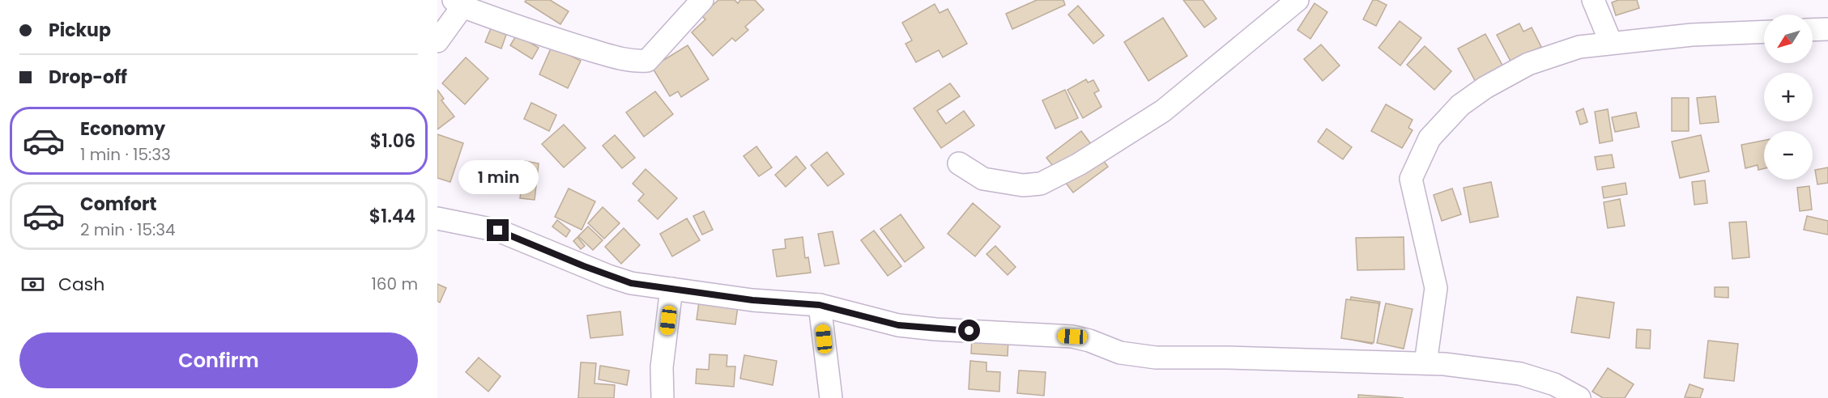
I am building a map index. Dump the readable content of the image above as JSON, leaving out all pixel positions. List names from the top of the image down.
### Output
{
  "north": "bottom left",
  "page": {
    "banner": ["Pickup", "Drop-off"],
    "map_buttons": ["+", "−"],
    "list": [
      {
        "name": "Economy",
        "note": "1 min · 15:33",
        "value": "$1.06"
      },
      {
        "name": "Comfort",
        "note": "2 min · 15:34",
        "value": "$1.44"
      }
    ],
    "bubble": "1 min",
    "pay": ["Cash", "160 m"],
    "buttons": "Confirm"
  }
}
